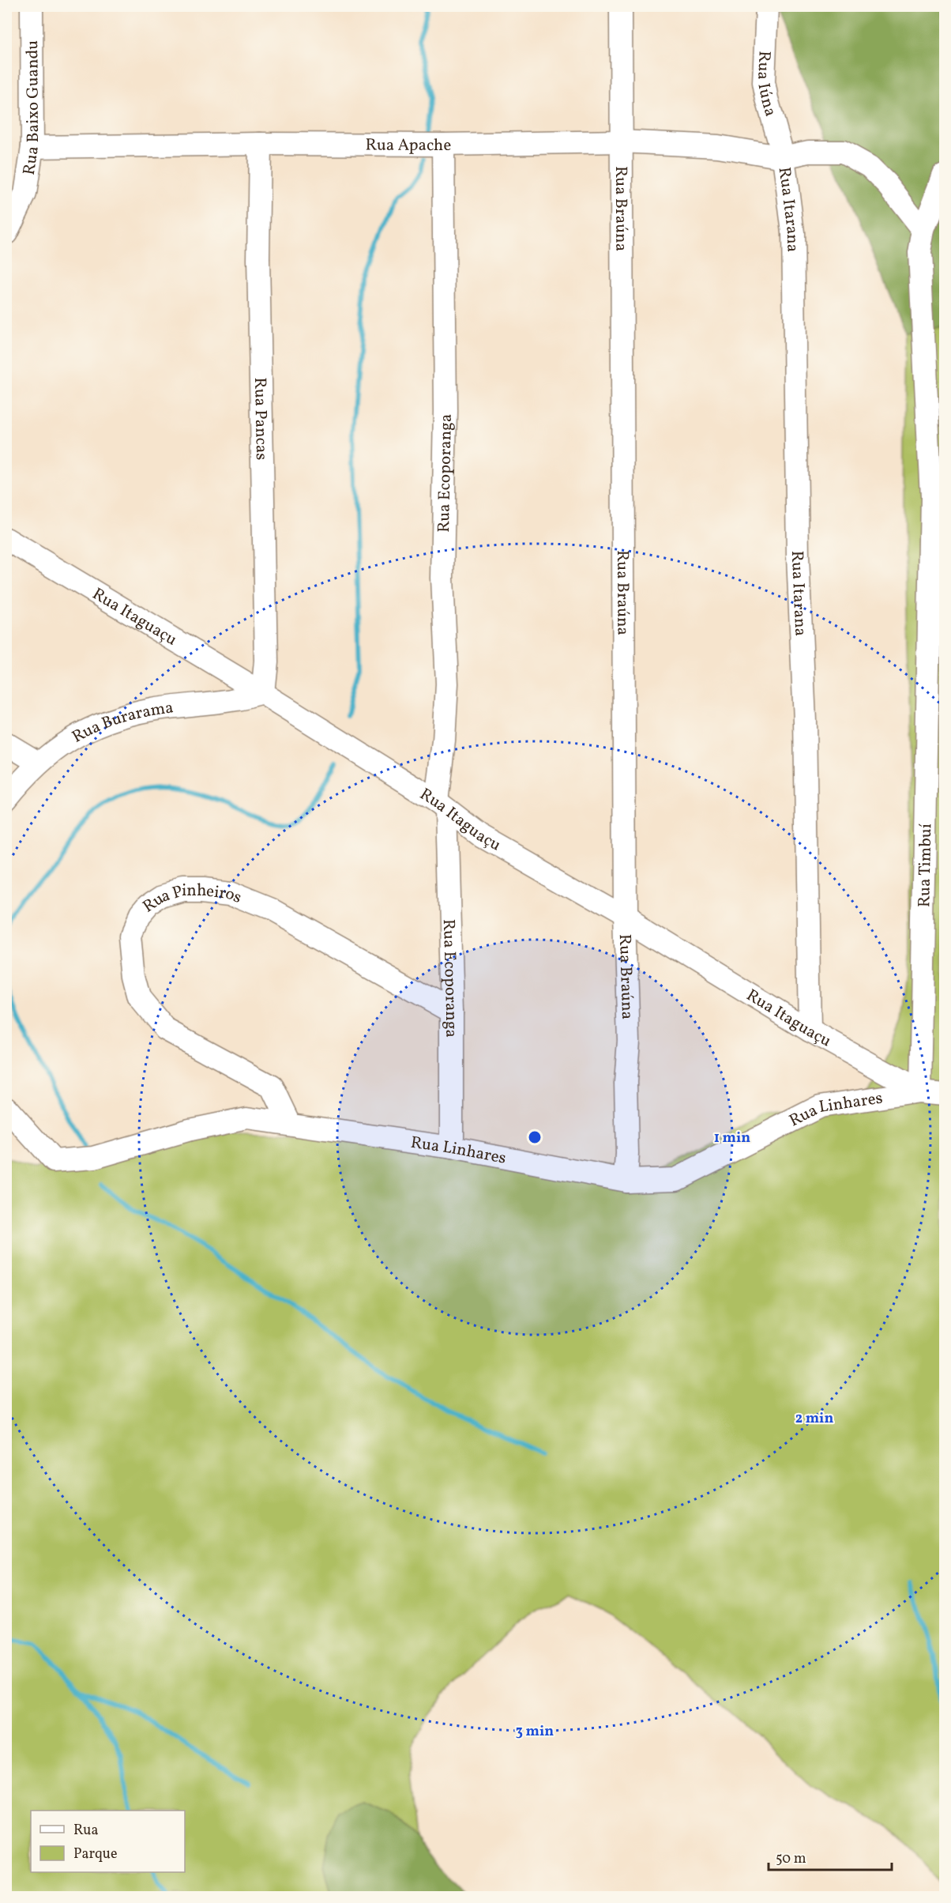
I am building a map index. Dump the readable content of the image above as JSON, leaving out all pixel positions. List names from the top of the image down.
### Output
{
  "streets": {
    "street": [
      "Rua Iúna",
      "Rua Baixo Guandu",
      "Rua Apache",
      "Rua Braúna",
      "Rua Itarana",
      "Rua Pancas",
      "Rua Ecoporanga",
      "Rua Itaguaçu",
      "Rua Burarama",
      "Rua Timbuí",
      "Rua Pinheiros",
      "Rua Linhares"
    ]
  },
  "crossings": [
    ["Rua Iúna", "Rua Apache"],
    ["Rua Iúna", "Rua Itarana"],
    ["Rua Baixo Guandu", "Rua Apache"],
    ["Rua Apache", "Rua Braúna"],
    ["Rua Apache", "Rua Itarana"],
    ["Rua Apache", "Rua Pancas"],
    ["Rua Apache", "Rua Ecoporanga"],
    ["Rua Braúna", "Rua Itaguaçu"],
    ["Rua Braúna", "Rua Linhares"],
    ["Rua Itarana", "Rua Itaguaçu"],
    ["Rua Pancas", "Rua Itaguaçu"],
    ["Rua Pancas", "Rua Burarama"],
    ["Rua Ecoporanga", "Rua Itaguaçu"],
    ["Rua Ecoporanga", "Rua Pinheiros"],
    ["Rua Ecoporanga", "Rua Linhares"],
    ["Rua Itaguaçu", "Rua Burarama"],
    ["Rua Itaguaçu", "Rua Timbuí"],
    ["Rua Itaguaçu", "Rua Linhares"],
    ["Rua Timbuí", "Rua Linhares"],
    ["Rua Pinheiros", "Rua Linhares"]
  ],
  "legend": ["Rua", "Parque"],
  "scale_bar": "50 m",
  "rings": ["1 min", "2 min", "3 min"]
}
